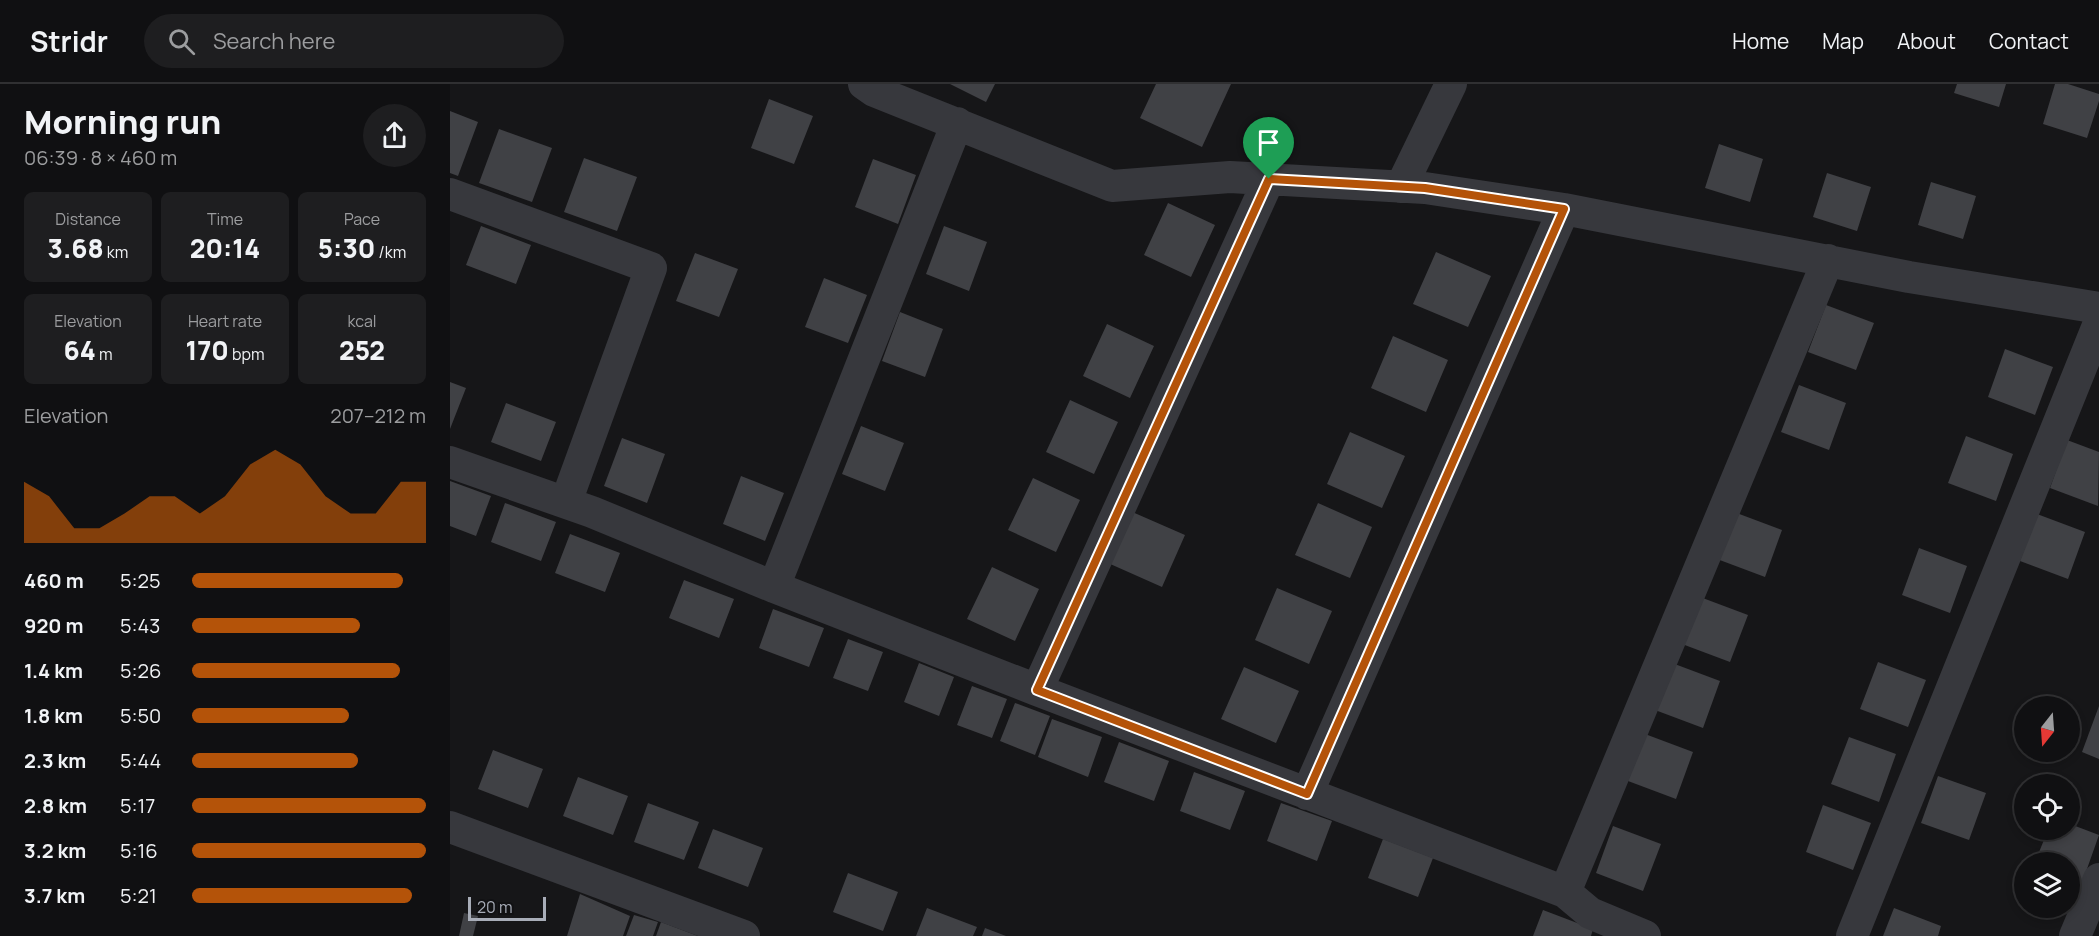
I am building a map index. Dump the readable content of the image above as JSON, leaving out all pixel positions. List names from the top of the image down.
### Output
{
  "scale_bar": "20 m",
  "north": "bottom",
  "page": {
    "header": "Stridr",
    "search": "Search here",
    "nav": [
      "Home",
      "Map",
      "About",
      "Contact"
    ],
    "heading": ["Morning run", "06:39 · 8 × 460 m"],
    "stats": [
      ["Distance", "3.68 km"],
      ["Time", "20:14"],
      ["Pace", "5:30 /km"],
      ["Elevation", "64 m"],
      ["Heart rate", "170 bpm"],
      ["kcal", "252"]
    ],
    "chart": ["Elevation", "207–212 m"],
    "list": [
      {
        "name": "460 m",
        "note": "5:25"
      },
      {
        "name": "920 m",
        "note": "5:43"
      },
      {
        "name": "1.4 km",
        "note": "5:26"
      },
      {
        "name": "1.8 km",
        "note": "5:50"
      },
      {
        "name": "2.3 km",
        "note": "5:44"
      },
      {
        "name": "2.8 km",
        "note": "5:17"
      },
      {
        "name": "3.2 km",
        "note": "5:16"
      },
      {
        "name": "3.7 km",
        "note": "5:21"
      }
    ],
    "scale": "20 m"
  }
}
